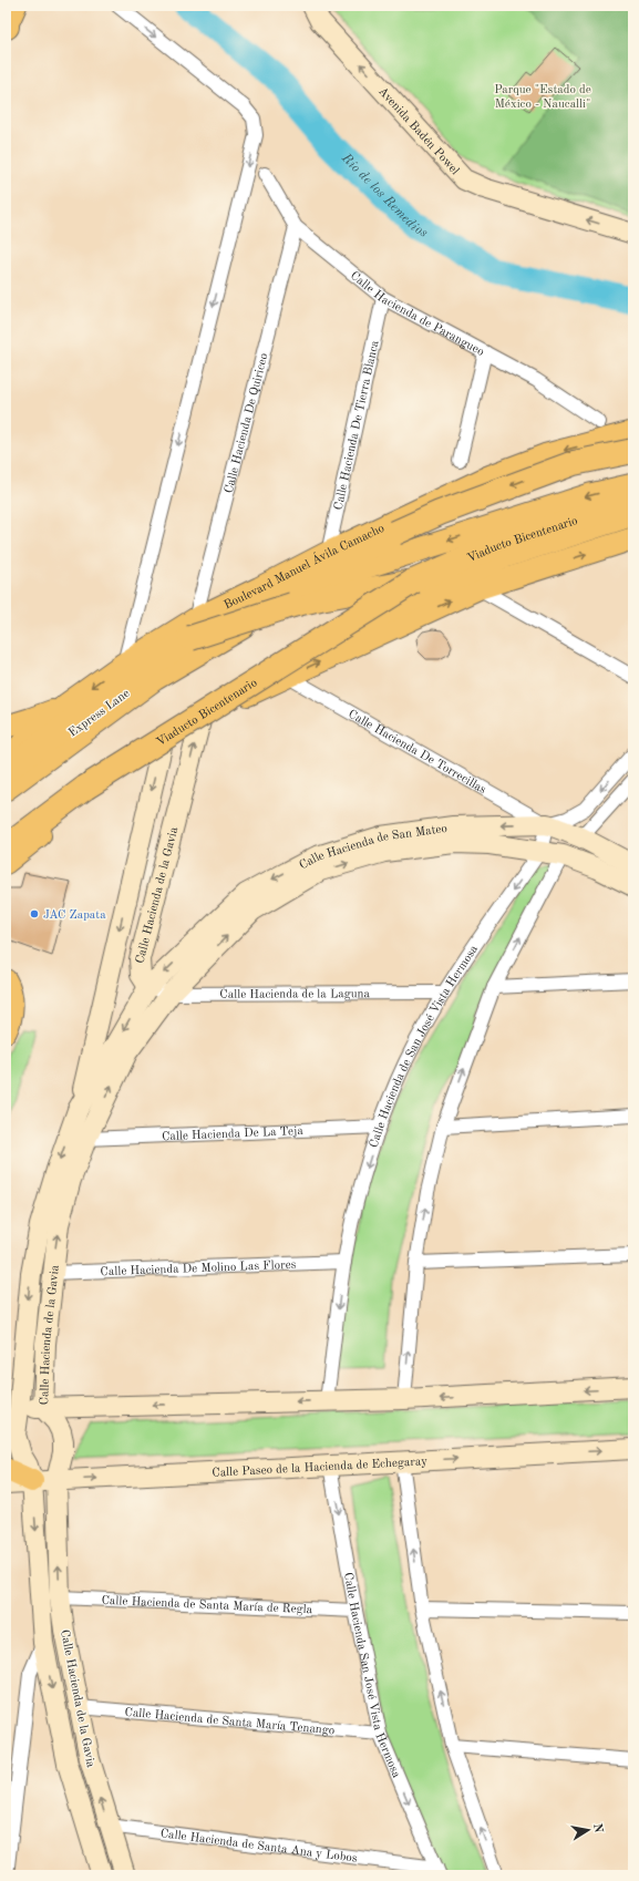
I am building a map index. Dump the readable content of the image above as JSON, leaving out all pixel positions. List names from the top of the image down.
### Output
{
  "streets": {
    "highway": ["Viaducto Bicentenario", "Boulevard Manuel Ávila Camacho", "Express Lane"],
    "main road": [
      "Avenida Badén Powel",
      "Calle Hacienda de San Mateo",
      "Calle Hacienda de la Gavia",
      "Calle Paseo de la Hacienda de Echegaray"
    ],
    "street": [
      "Calle Hacienda de Parangueo",
      "Calle Hacienda De Quiriceo",
      "Calle Hacienda De Tierra Blanca",
      "Calle Hacienda De Torrecillas",
      "Calle Hacienda de la Laguna",
      "Calle Hacienda de San José Vista Hermosa",
      "Calle Hacienda De La Teja",
      "Calle Hacienda De Molino Las Flores",
      "Calle Hacienda de Santa María de Regla",
      "Calle Hacienda San José Vista Hermosa",
      "Calle Hacienda de Santa María Tenango",
      "Calle Hacienda de Santa Ana y Lobos"
    ]
  },
  "crossings": [
    ["Calle Hacienda de Parangueo", "Calle Hacienda De Quiriceo"],
    ["Calle Hacienda de Parangueo", "Calle Hacienda De Tierra Blanca"],
    ["Calle Hacienda de Parangueo", "Boulevard Manuel Ávila Camacho"],
    ["Calle Hacienda De Quiriceo", "Viaducto Bicentenario"],
    ["Calle Hacienda De Quiriceo", "Boulevard Manuel Ávila Camacho"],
    ["Calle Hacienda De Quiriceo", "Express Lane"],
    ["Calle Hacienda De Tierra Blanca", "Boulevard Manuel Ávila Camacho"],
    ["Viaducto Bicentenario", "Boulevard Manuel Ávila Camacho"],
    ["Viaducto Bicentenario", "Express Lane"],
    ["Boulevard Manuel Ávila Camacho", "Express Lane"],
    ["Calle Hacienda De Torrecillas", "Calle Hacienda de San Mateo"],
    ["Calle Hacienda De Torrecillas", "Calle Hacienda de San José Vista Hermosa"],
    ["Calle Hacienda de San Mateo", "Calle Hacienda de la Gavia"],
    ["Calle Hacienda de San Mateo", "Calle Hacienda de la Laguna"],
    ["Calle Hacienda de San Mateo", "Calle Hacienda de San José Vista Hermosa"],
    ["Calle Hacienda de la Gavia", "Calle Hacienda de la Laguna"],
    ["Calle Hacienda de la Gavia", "Calle Hacienda De La Teja"],
    ["Calle Hacienda de la Gavia", "Calle Hacienda De Molino Las Flores"],
    ["Calle Hacienda de la Gavia", "Calle Paseo de la Hacienda de Echegaray"],
    ["Calle Hacienda de la Gavia", "Calle Hacienda de Santa María de Regla"],
    ["Calle Hacienda de la Gavia", "Calle Hacienda de Santa María Tenango"],
    ["Calle Hacienda de la Gavia", "Calle Hacienda de Santa Ana y Lobos"],
    ["Calle Hacienda de la Laguna", "Calle Hacienda de San José Vista Hermosa"],
    ["Calle Hacienda de San José Vista Hermosa", "Calle Hacienda De La Teja"],
    ["Calle Hacienda de San José Vista Hermosa", "Calle Hacienda De Molino Las Flores"],
    ["Calle Paseo de la Hacienda de Echegaray", "Calle Hacienda San José Vista Hermosa"],
    ["Calle Hacienda de Santa María de Regla", "Calle Hacienda San José Vista Hermosa"],
    ["Calle Hacienda San José Vista Hermosa", "Calle Hacienda de Santa María Tenango"],
    ["Calle Hacienda San José Vista Hermosa", "Calle Hacienda de Santa Ana y Lobos"]
  ],
  "one_way": ["Avenida Badén Powel"],
  "water": ["Río de los Remedios"],
  "parks": ["Parque \"Estado de México - Naucalli\""],
  "places": ["JAC Zapata"],
  "north": "right"
}
